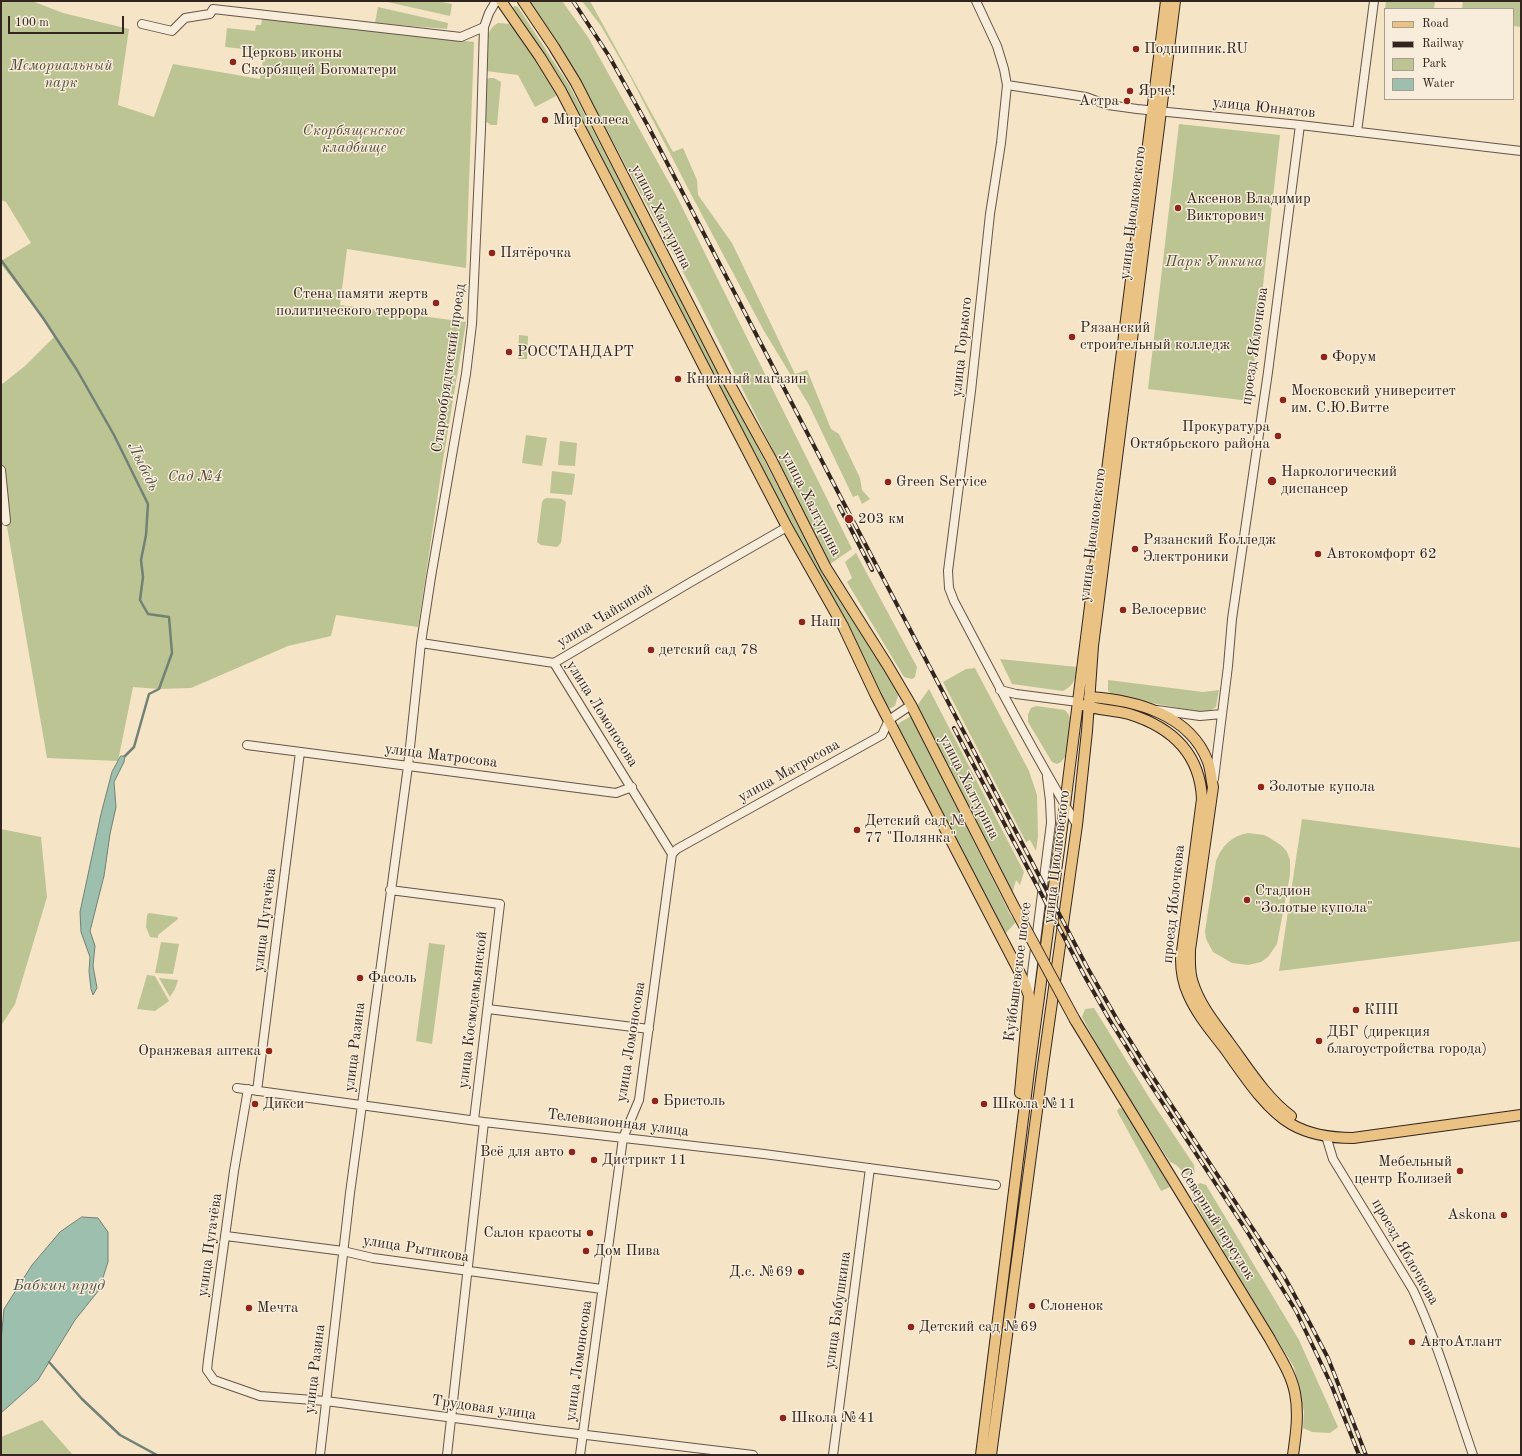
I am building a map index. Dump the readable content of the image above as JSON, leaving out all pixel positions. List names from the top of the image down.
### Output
{
  "streets": {
    "main road": [
      "улица Циолковского",
      "улица Халтурина",
      "проезд Яблочкова",
      "Куйбышевское шоссе",
      "Северный переулок"
    ],
    "street": [
      "улица Юннатов",
      "улица Горького",
      "Старообрядческий проезд",
      "улица Чайкиной",
      "улица Ломоносова",
      "улица Матросова",
      "улица Пугачёва",
      "улица Космодемьянской",
      "улица Разина",
      "Телевизионная улица",
      "улица Рытикова",
      "улица Бабушкина",
      "Трудовая улица"
    ]
  },
  "crossings": [
    ["улица Юннатов", "улица Циолковского"],
    ["улица Юннатов", "проезд Яблочкова"],
    ["улица Юннатов", "улица Горького"],
    ["улица Циолковского", "проезд Яблочкова"],
    ["улица Циолковского", "улица Горького"],
    ["улица Циолковского", "Куйбышевское шоссе"],
    ["улица Халтурина", "улица Чайкиной"],
    ["улица Халтурина", "улица Матросова"],
    ["улица Халтурина", "Куйбышевское шоссе"],
    ["улица Халтурина", "Северный переулок"],
    ["улица Горького", "Куйбышевское шоссе"],
    ["Старообрядческий проезд", "улица Чайкиной"],
    ["Старообрядческий проезд", "улица Разина"],
    ["улица Чайкиной", "улица Ломоносова"],
    ["улица Чайкиной", "улица Разина"],
    ["улица Ломоносова", "улица Матросова"],
    ["улица Ломоносова", "Телевизионная улица"],
    ["улица Ломоносова", "улица Рытикова"],
    ["улица Ломоносова", "Трудовая улица"],
    ["улица Матросова", "улица Пугачёва"],
    ["улица Матросова", "улица Разина"],
    ["улица Пугачёва", "Телевизионная улица"],
    ["улица Пугачёва", "улица Рытикова"],
    ["улица Пугачёва", "Трудовая улица"],
    ["улица Космодемьянской", "улица Разина"],
    ["улица Космодемьянской", "Телевизионная улица"],
    ["улица Разина", "Телевизионная улица"],
    ["улица Разина", "улица Рытикова"],
    ["улица Разина", "Трудовая улица"],
    ["Телевизионная улица", "улица Бабушкина"]
  ],
  "water": ["Лыбедь", "Бабкин пруд"],
  "parks": [
    "Мемориальный парк",
    "Скорбященское кладбище",
    "Парк Уткина",
    "Сад №4"
  ],
  "places": [
    "Подшипник.RU",
    "Церковь иконы Скорбящей Богоматери",
    "Ярче!",
    "Астра",
    "Мир колеса",
    "Аксенов Владимир Викторович",
    "Пятёрочка",
    "Стена памяти жертв политического террора",
    "Рязанский строительный колледж",
    "РОССТАНДАРТ",
    "Форум",
    "Книжный магазин",
    "Московский университет им. С.Ю.Витте",
    "Прокуратура Октябрьского района",
    "Наркологический диспансер",
    "Green Service",
    "203 км",
    "Рязанский Колледж Электроники",
    "Автокомфорт 62",
    "Велосервис",
    "Наш",
    "детский сад 78",
    "Золотые купола",
    "Детский сад № 77 \"Полянка\"",
    "Стадион \"Золотые купола\"",
    "Фасоль",
    "КПП",
    "ДБГ (дирекция благоустройства города)",
    "Оранжевая аптека",
    "Бристоль",
    "Дикси",
    "Школа №11",
    "Всё для авто",
    "Дистрикт 11",
    "Мебельный центр Колизей",
    "Askona",
    "Салон красоты",
    "Дом Пива",
    "Д.с. №69",
    "Слоненок",
    "Мечта",
    "Детский сад №69",
    "АвтоАтлант",
    "Школа №41"
  ],
  "legend": [
    "Road",
    "Railway",
    "Park",
    "Water"
  ],
  "scale_bar": "100 m"
}
